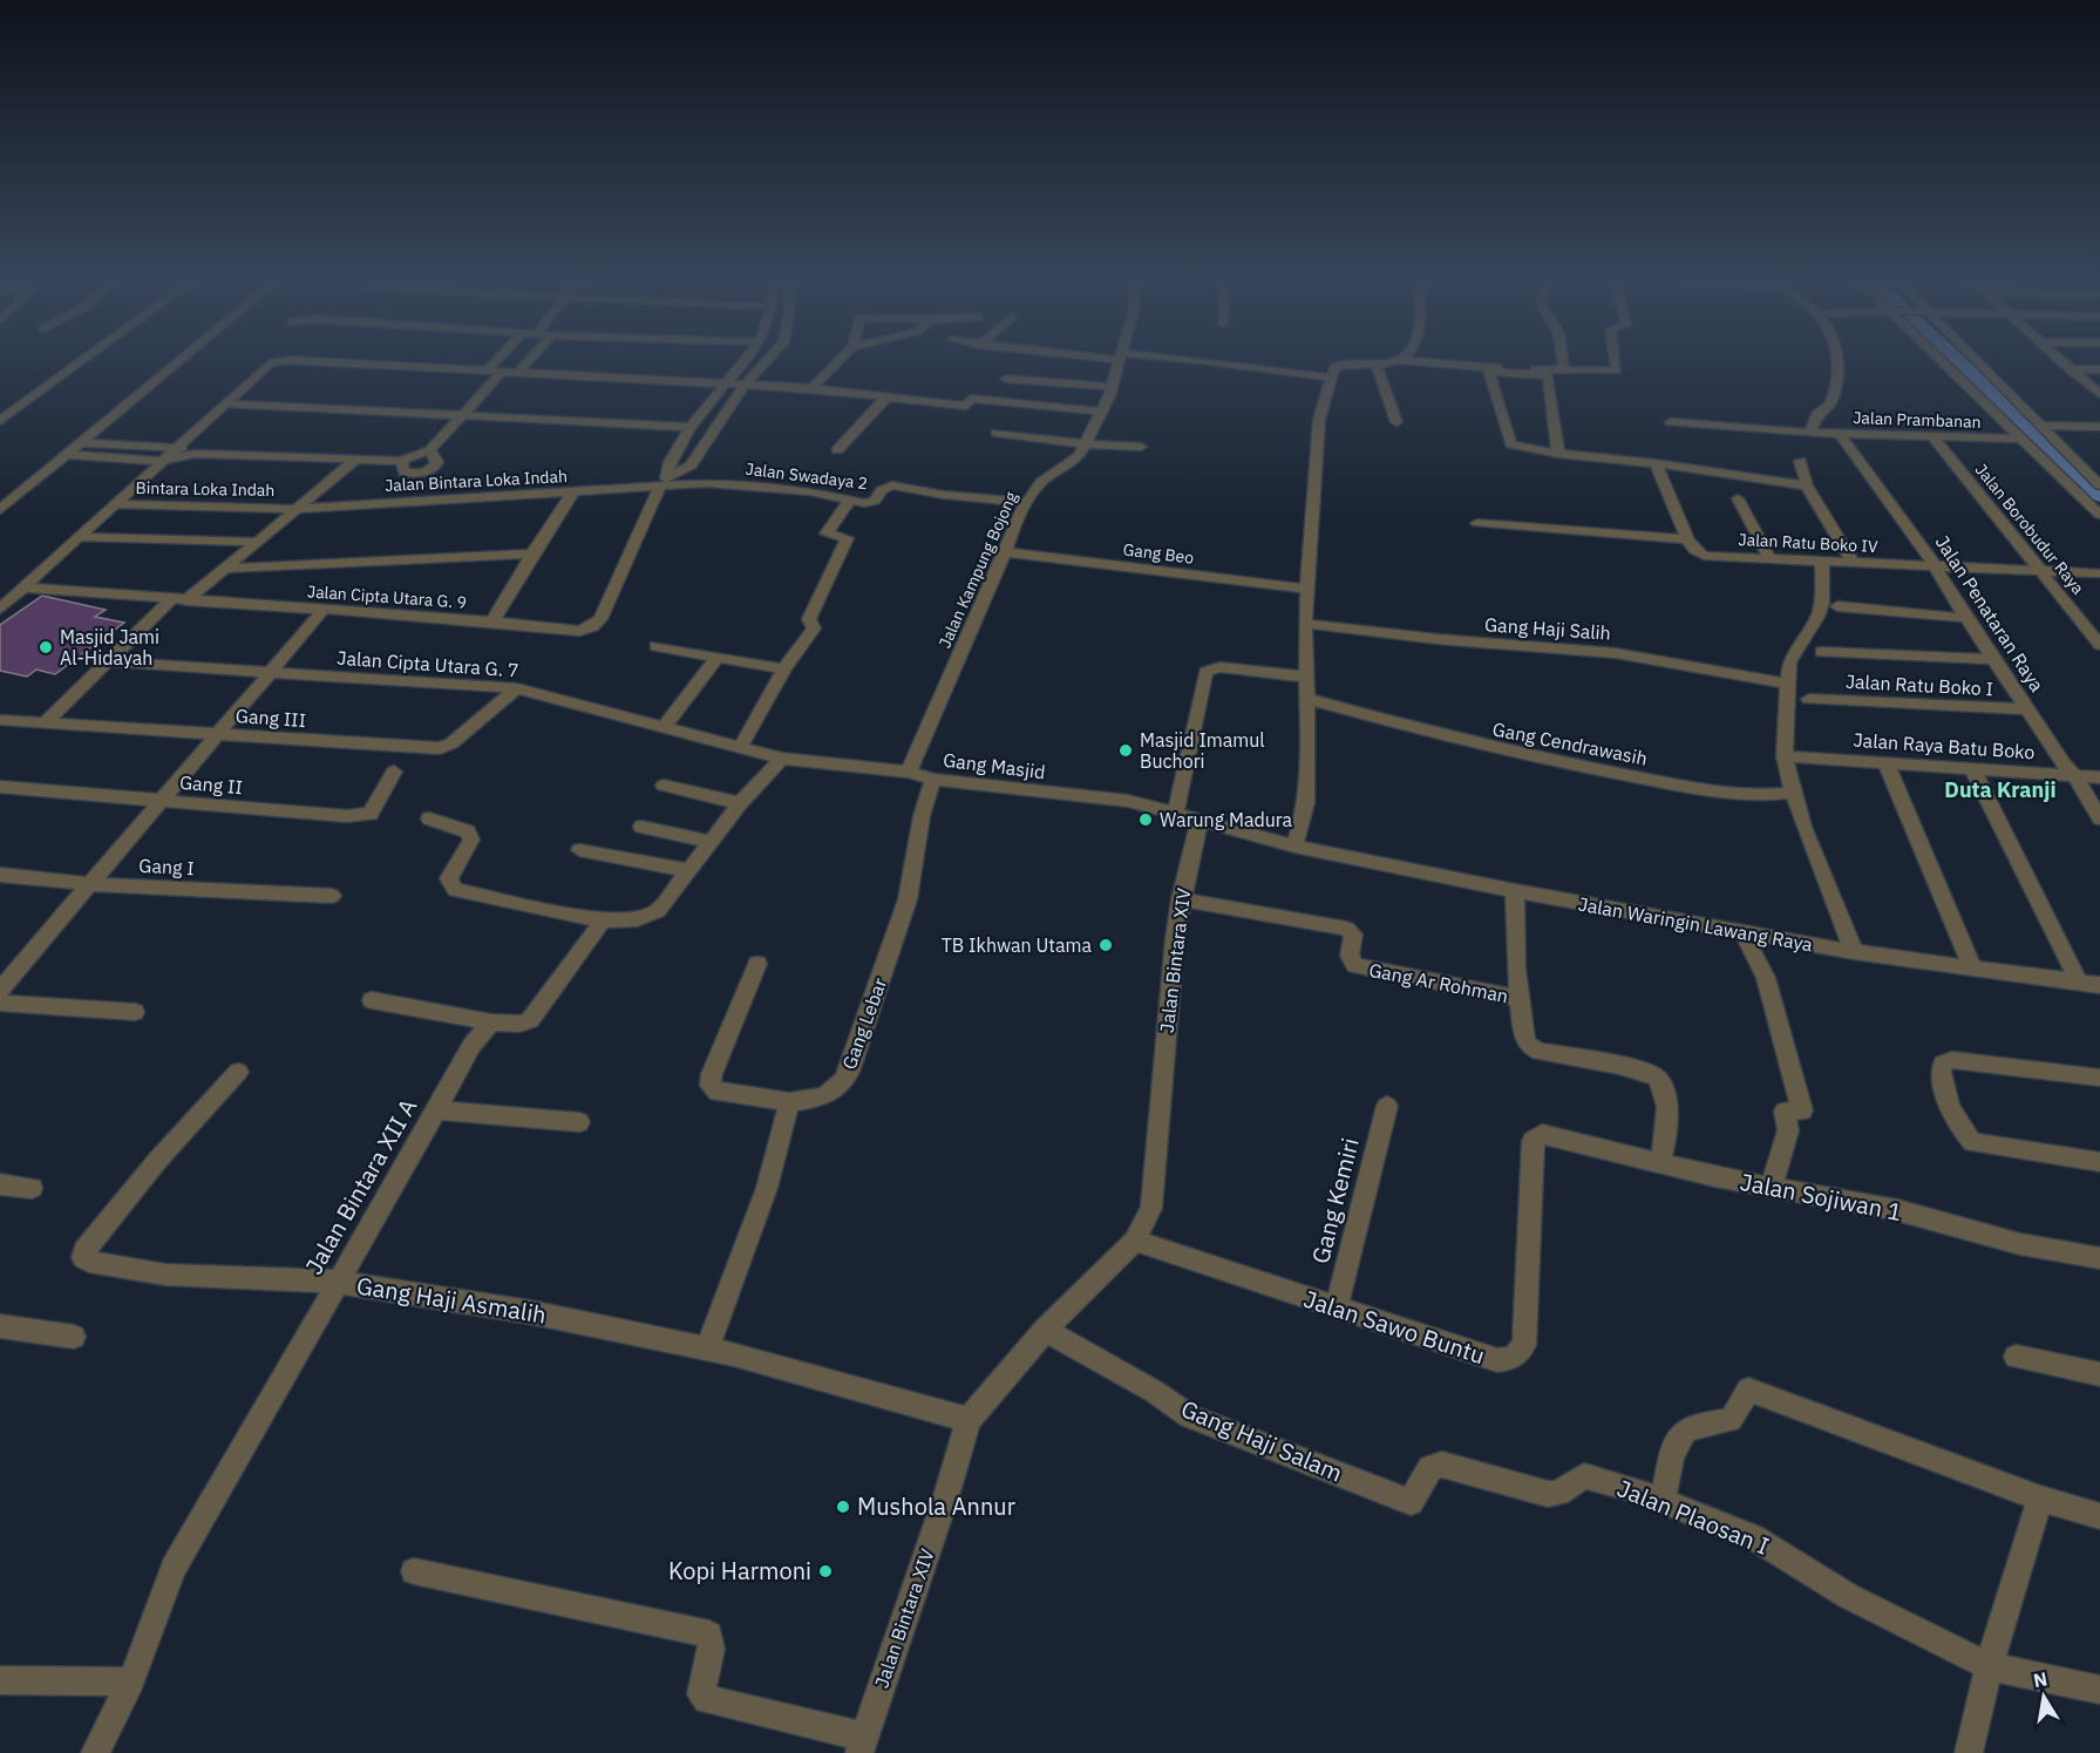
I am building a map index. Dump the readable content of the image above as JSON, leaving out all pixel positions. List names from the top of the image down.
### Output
{
  "streets": {
    "street": [
      "Jalan Prambanan",
      "Jalan Swadaya 2",
      "Jalan Bintara Loka Indah",
      "Bintara Loka Indah",
      "Jalan Borobudur Raya",
      "Jalan Ratu Boko IV",
      "Gang Beo",
      "Jalan Kampung Bojong",
      "Jalan Cipta Utara G. 9",
      "Jalan Penataran Raya",
      "Gang Haji Salih",
      "Jalan Cipta Utara G. 7",
      "Jalan Ratu Boko I",
      "Gang III",
      "Gang Cendrawasih",
      "Jalan Raya Batu Boko",
      "Gang Masjid",
      "Gang II",
      "Gang I",
      "Jalan Waringin Lawang Raya",
      "Jalan Bintara XIV",
      "Gang Ar Rohman",
      "Gang Lebar",
      "Jalan Bintara XII A",
      "Jalan Sojiwan 1",
      "Gang Kemiri",
      "Gang Haji Asmalih",
      "Jalan Sawo Buntu",
      "Gang Haji Salam",
      "Jalan Plaosan I"
    ]
  },
  "crossings": [
    ["Jalan Prambanan", "Jalan Borobudur Raya"],
    ["Jalan Prambanan", "Jalan Penataran Raya"],
    ["Jalan Swadaya 2", "Jalan Bintara Loka Indah"],
    ["Jalan Swadaya 2", "Jalan Kampung Bojong"],
    ["Jalan Swadaya 2", "Jalan Cipta Utara G. 9"],
    ["Jalan Bintara Loka Indah", "Bintara Loka Indah"],
    ["Jalan Bintara Loka Indah", "Jalan Cipta Utara G. 9"],
    ["Bintara Loka Indah", "Jalan Cipta Utara G. 9"],
    ["Bintara Loka Indah", "Jalan Cipta Utara G. 7"],
    ["Bintara Loka Indah", "Gang III"],
    ["Jalan Borobudur Raya", "Jalan Ratu Boko IV"],
    ["Jalan Ratu Boko IV", "Jalan Penataran Raya"],
    ["Gang Beo", "Jalan Kampung Bojong"],
    ["Jalan Kampung Bojong", "Gang Masjid"],
    ["Jalan Penataran Raya", "Jalan Ratu Boko I"],
    ["Jalan Penataran Raya", "Jalan Raya Batu Boko"],
    ["Jalan Cipta Utara G. 7", "Gang III"],
    ["Jalan Cipta Utara G. 7", "Gang Masjid"],
    ["Gang Masjid", "Jalan Bintara XIV"],
    ["Gang Masjid", "Gang Lebar"],
    ["Jalan Bintara XIV", "Gang Ar Rohman"],
    ["Jalan Bintara XIV", "Gang Haji Asmalih"],
    ["Jalan Bintara XIV", "Jalan Sawo Buntu"],
    ["Jalan Bintara XIV", "Gang Haji Salam"],
    ["Jalan Bintara XII A", "Gang Haji Asmalih"],
    ["Jalan Sojiwan 1", "Jalan Sawo Buntu"],
    ["Gang Kemiri", "Jalan Sawo Buntu"],
    ["Gang Haji Salam", "Jalan Plaosan I"]
  ],
  "districts": ["Duta Kranji"],
  "places": [
    "Masjid Jami Al-Hidayah",
    "Masjid Imamul Buchori",
    "Warung Madura",
    "TB Ikhwan Utama",
    "Mushola Annur",
    "Kopi Harmoni"
  ],
  "north": "top"
}
